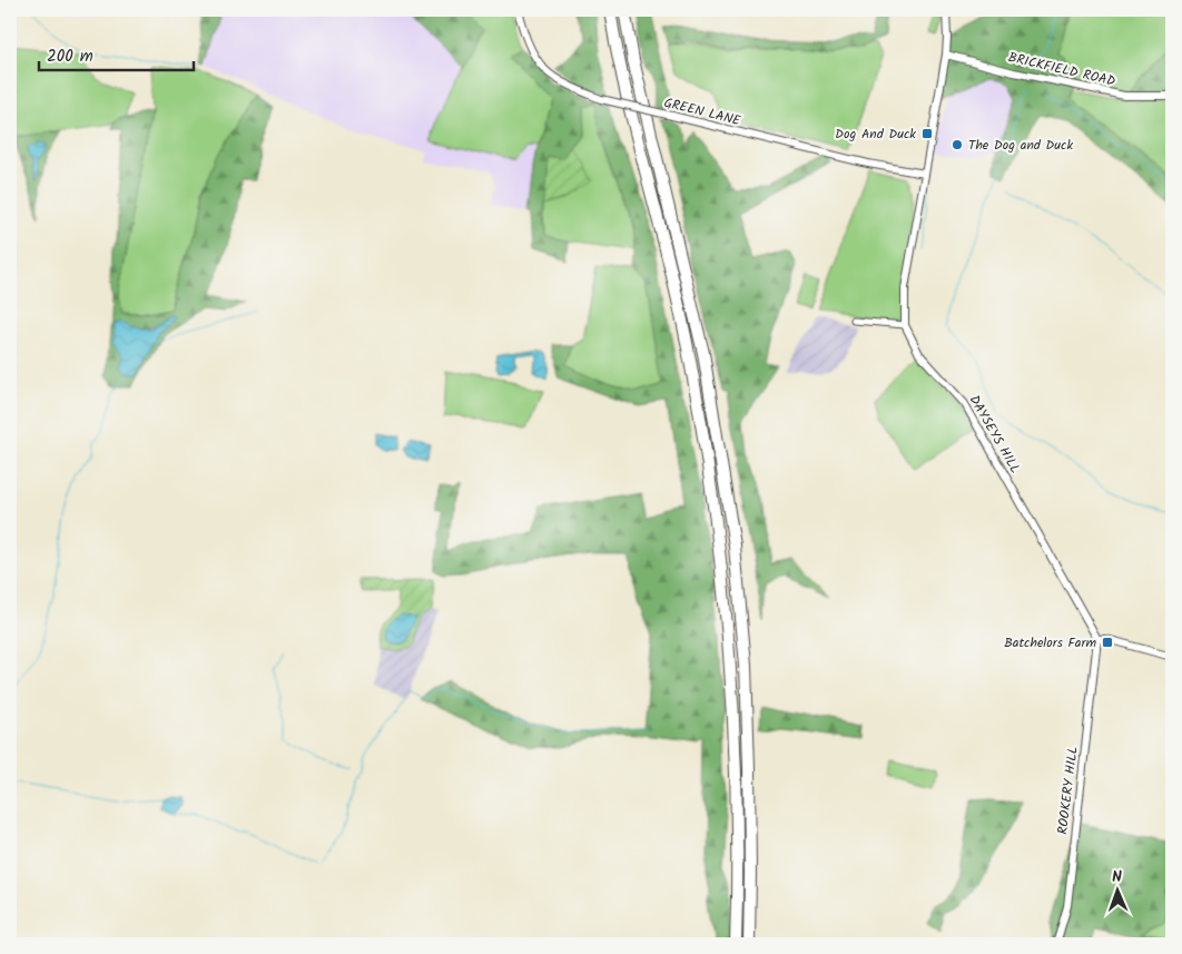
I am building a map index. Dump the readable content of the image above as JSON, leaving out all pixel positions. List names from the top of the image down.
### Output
{
  "streets": {
    "street": [
      "BRICKFIELD ROAD",
      "GREEN LANE",
      "DAYSEYS HILL",
      "ROOKERY HILL"
    ]
  },
  "crossings": [
    ["BRICKFIELD ROAD", "DAYSEYS HILL"],
    ["GREEN LANE", "DAYSEYS HILL"],
    ["DAYSEYS HILL", "ROOKERY HILL"]
  ],
  "places": {
    "transit": ["Dog And Duck", "Batchelors Farm"],
    "other": ["The Dog and Duck"]
  },
  "scale_bar": "200 m",
  "north": "top"
}
